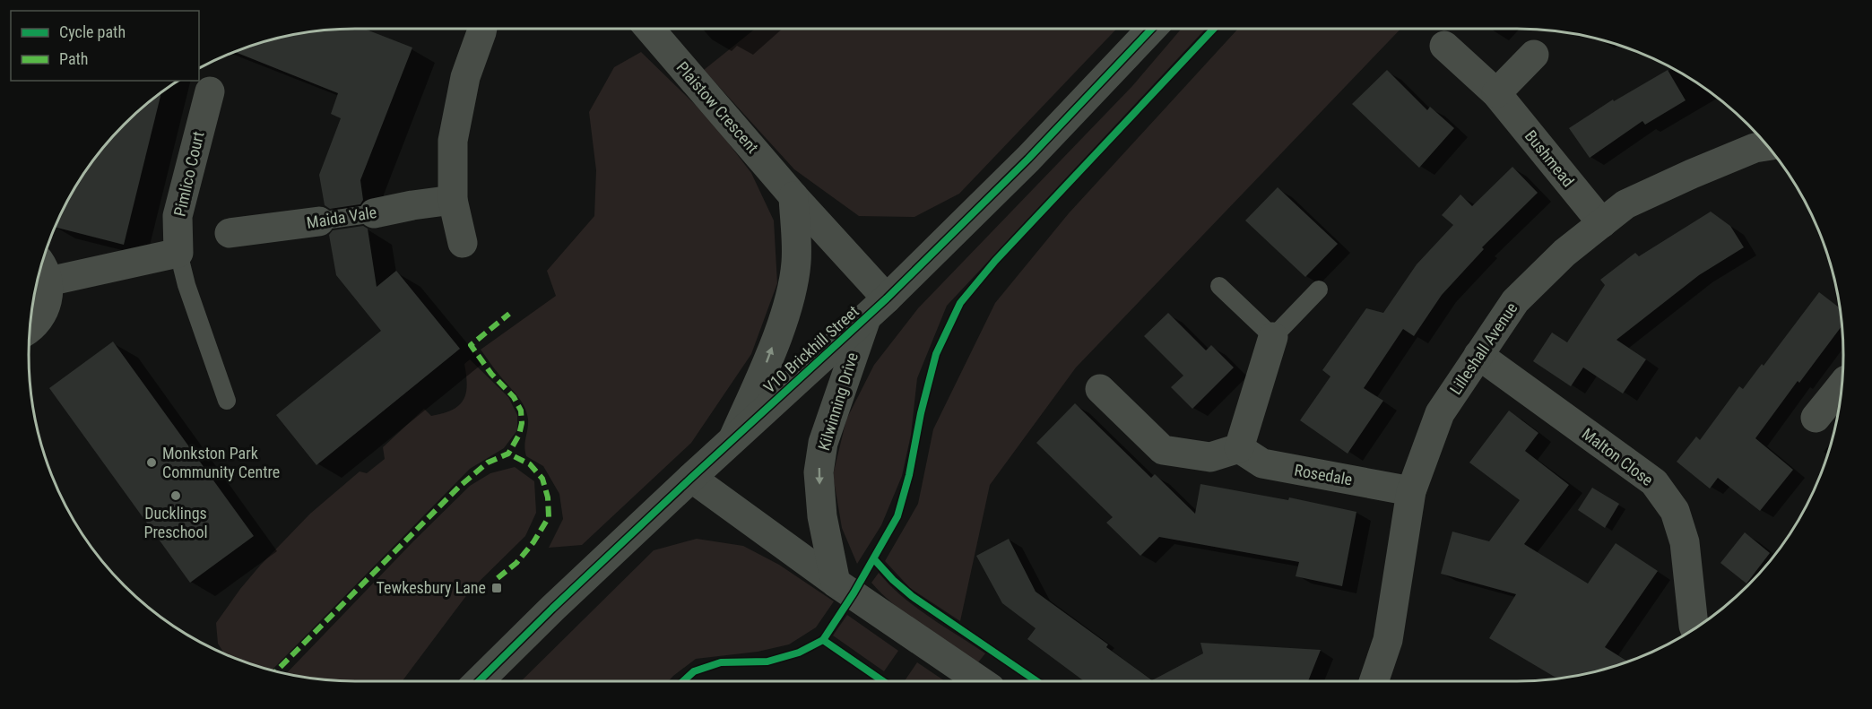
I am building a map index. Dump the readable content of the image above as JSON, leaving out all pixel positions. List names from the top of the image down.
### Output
{
  "streets": {
    "street": [
      "Plaistow Crescent",
      "Bushmead",
      "Pimlico Court",
      "Maida Vale",
      "Lilleshall Avenue",
      "V10 Brickhill Street",
      "Kilwinning Drive",
      "Malton Close",
      "Rosedale"
    ]
  },
  "crossings": [
    ["Plaistow Crescent", "V10 Brickhill Street"],
    ["Plaistow Crescent", "Kilwinning Drive"],
    ["Bushmead", "Lilleshall Avenue"],
    ["Lilleshall Avenue", "Malton Close"],
    ["Lilleshall Avenue", "Rosedale"],
    ["V10 Brickhill Street", "Kilwinning Drive"]
  ],
  "places": {
    "other": ["Monkston Park Community Centre", "Ducklings Preschool"],
    "transit": ["Tewkesbury Lane"]
  },
  "legend": ["Cycle path", "Path"]
}
